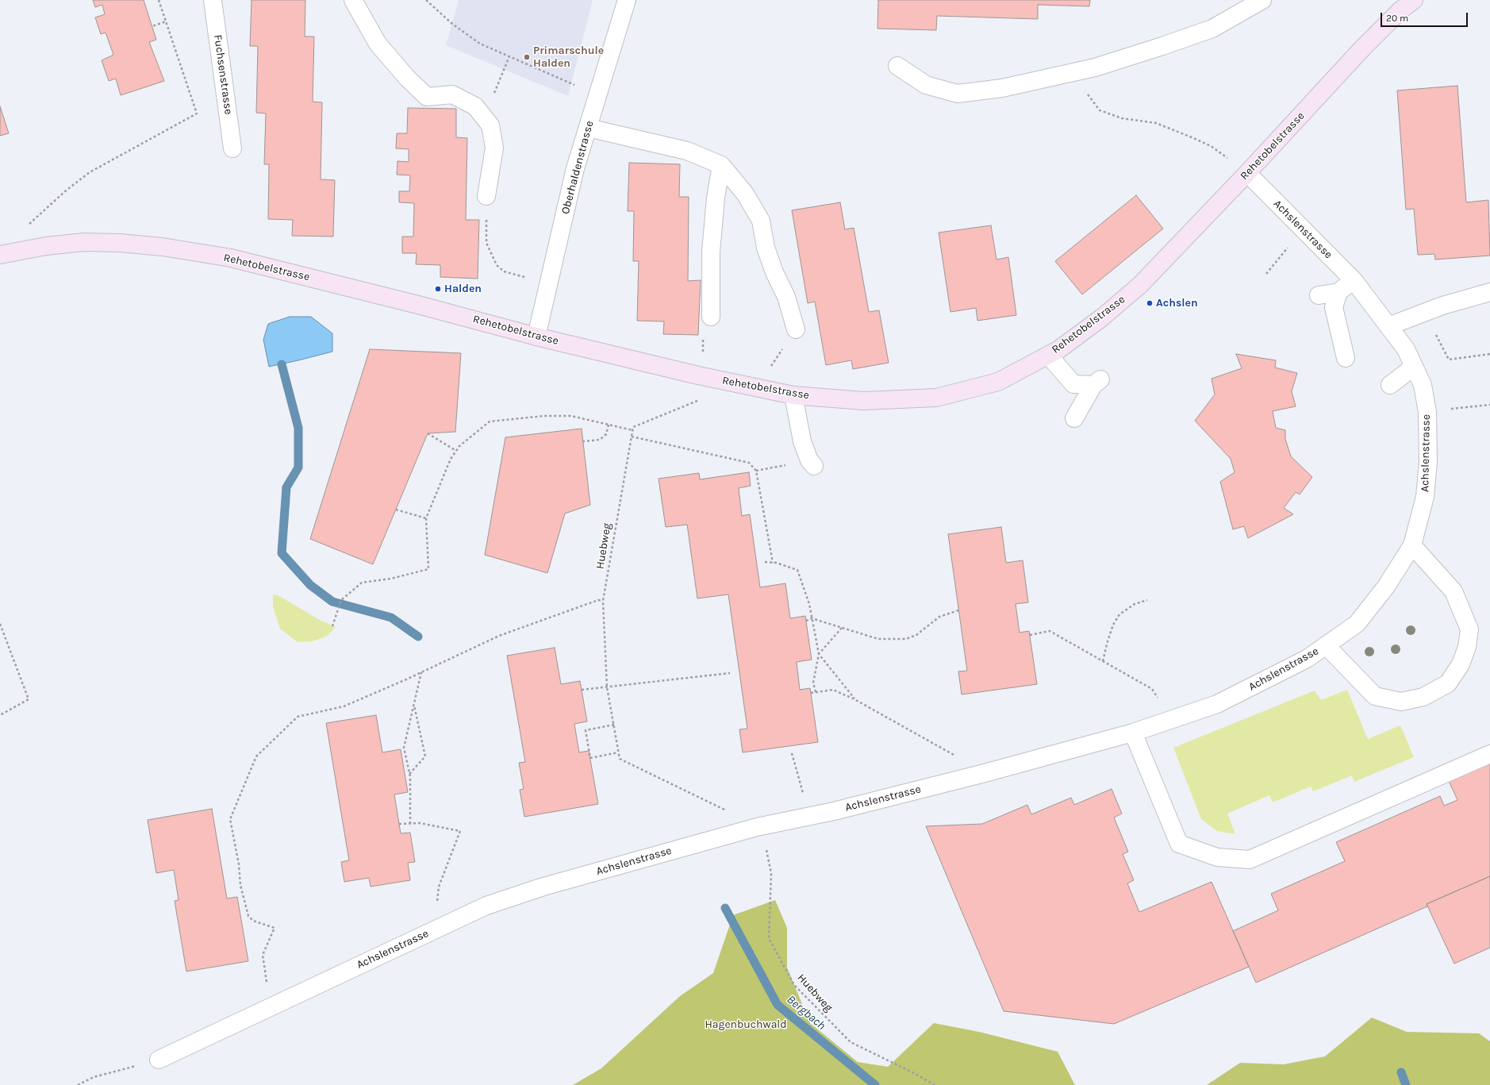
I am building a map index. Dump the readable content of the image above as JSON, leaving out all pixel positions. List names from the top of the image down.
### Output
{
  "streets": {
    "street": [
      "Fuchsenstrasse",
      "Rehetobelstrasse",
      "Oberhaldenstrasse",
      "Achslenstrasse"
    ],
    "path": ["Huebweg"]
  },
  "crossings": [
    ["Rehetobelstrasse", "Oberhaldenstrasse"],
    ["Rehetobelstrasse", "Achslenstrasse"]
  ],
  "water": ["Bergbach"],
  "parks": ["Hagenbuchwald"],
  "places": ["Primarschule Halden", "Halden", "Achslen"],
  "scale_bar": "20 m"
}
